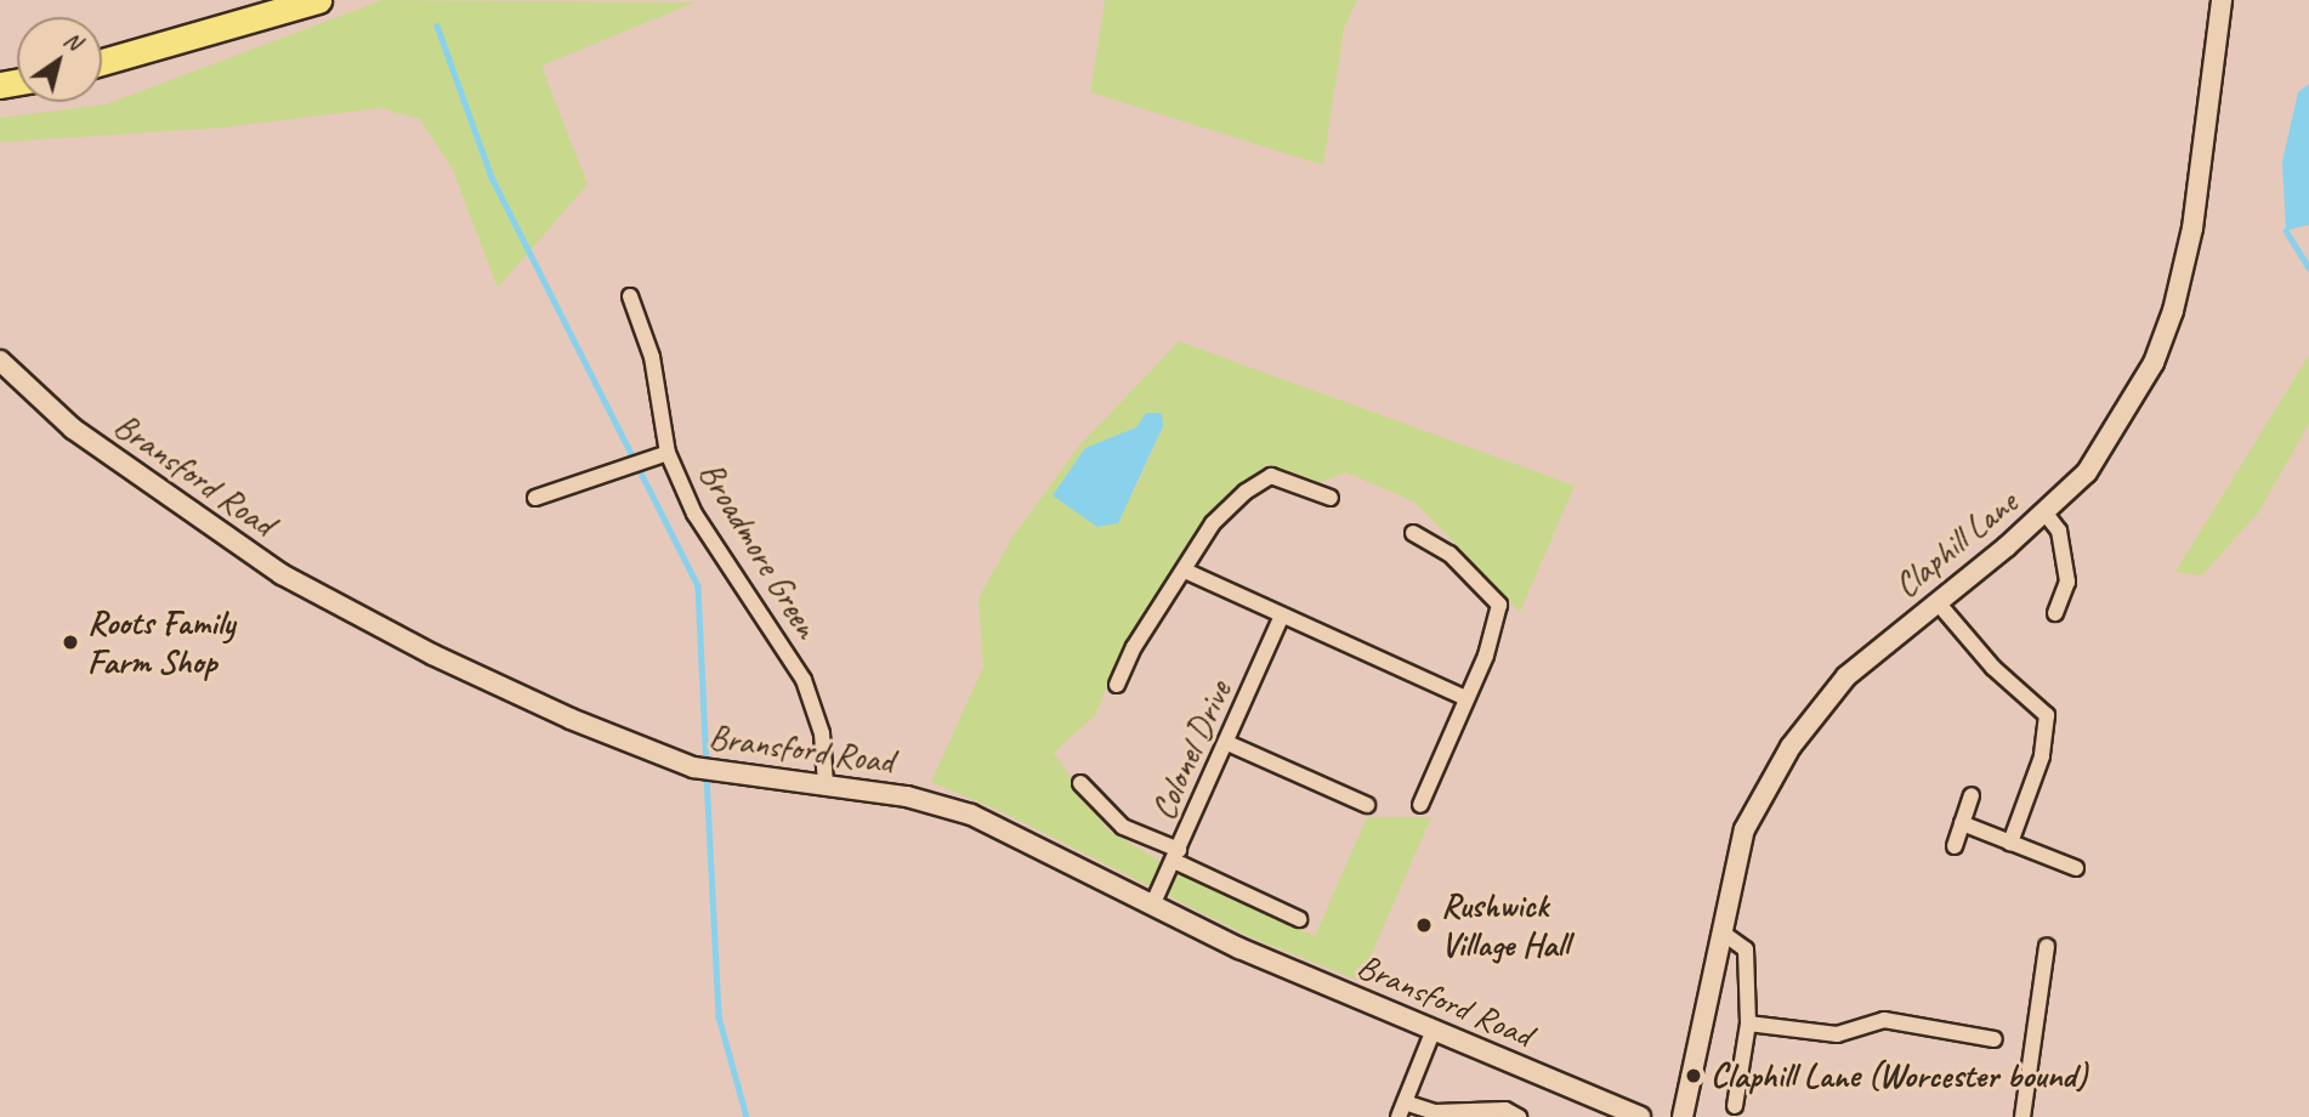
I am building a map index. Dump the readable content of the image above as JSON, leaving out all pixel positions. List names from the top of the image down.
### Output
{
  "streets": {
    "street": [
      "Bransford Road",
      "Claphill Lane",
      "Broadmore Green",
      "Colonel Drive"
    ]
  },
  "crossings": [
    ["Bransford Road", "Broadmore Green"],
    ["Bransford Road", "Colonel Drive"]
  ],
  "places": ["Roots Family Farm Shop", "Rushwick Village Hall", "Claphill Lane (Worcester bound)"],
  "north": "top right"
}
